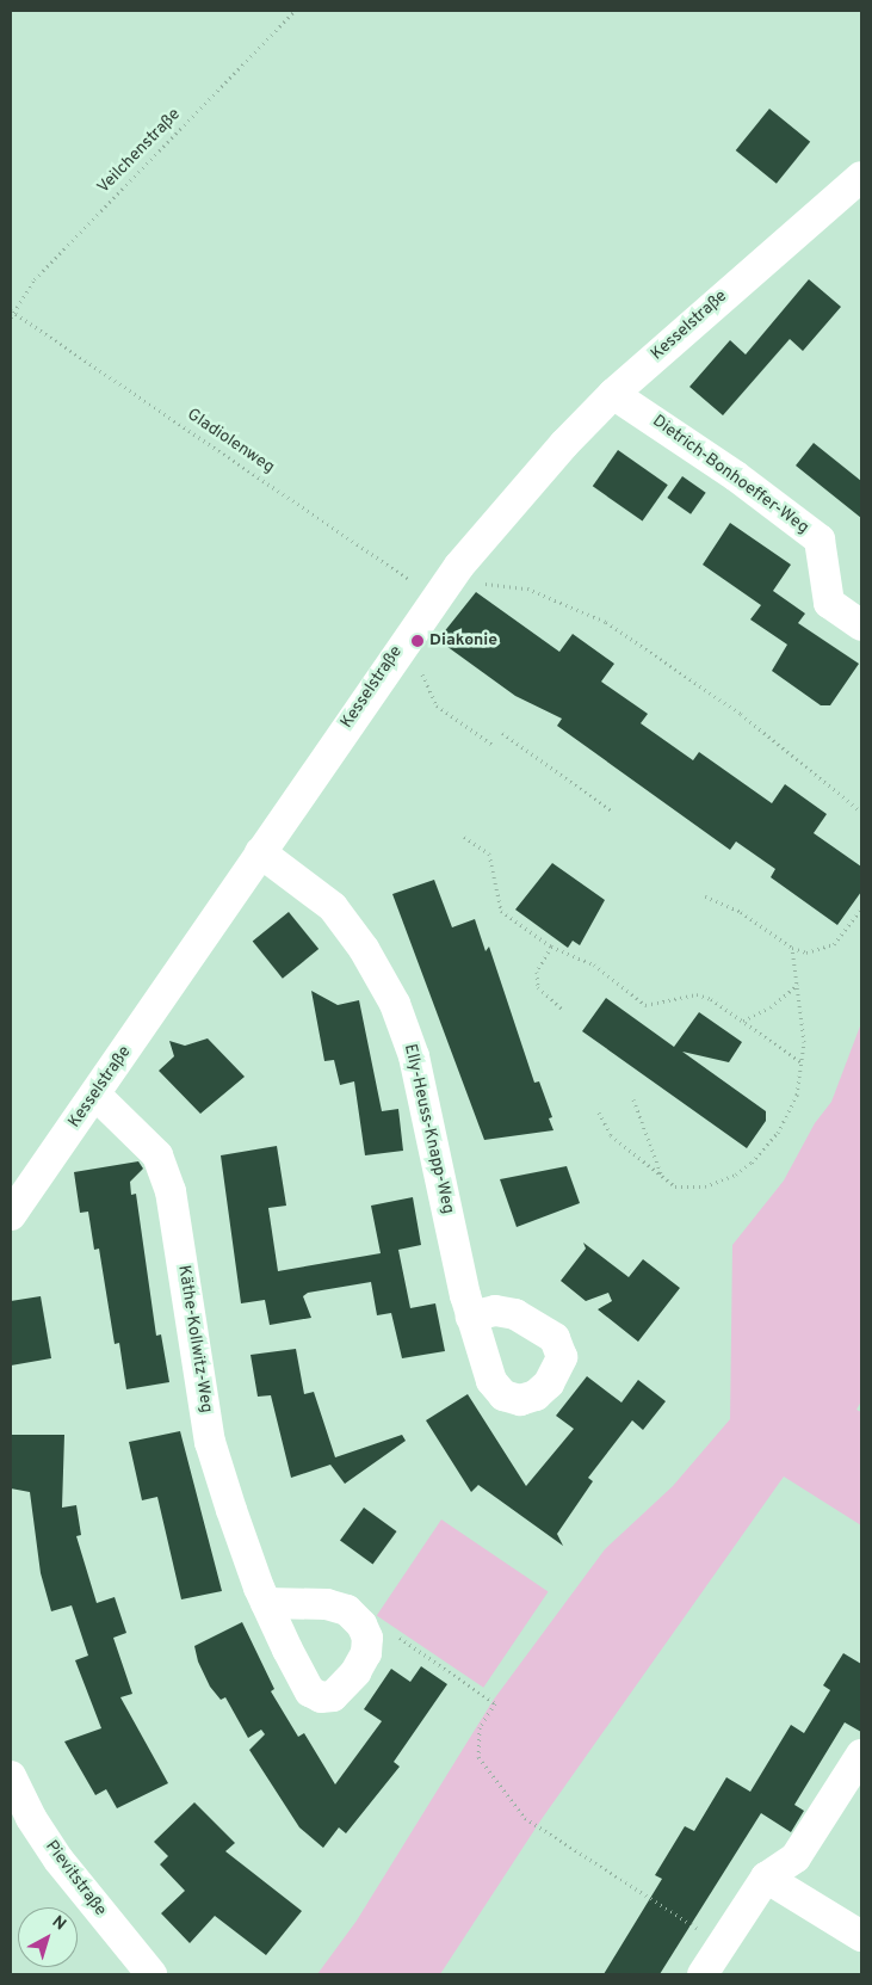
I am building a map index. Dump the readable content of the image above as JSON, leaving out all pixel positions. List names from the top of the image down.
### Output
{
  "streets": {
    "street": [
      "Kesselstraße",
      "Dietrich-Bonhoeffer-Weg",
      "Elly-Heuss-Knapp-Weg",
      "Käthe-Kollwitz-Weg",
      "Pievitstraße"
    ],
    "path": ["Veilchenstraße", "Gladiolenweg"]
  },
  "crossings": [
    ["Veilchenstraße", "Gladiolenweg"],
    ["Kesselstraße", "Gladiolenweg"],
    ["Kesselstraße", "Dietrich-Bonhoeffer-Weg"],
    ["Kesselstraße", "Elly-Heuss-Knapp-Weg"],
    ["Kesselstraße", "Käthe-Kollwitz-Weg"]
  ],
  "places": ["Diakonie"],
  "north": "top right"
}
